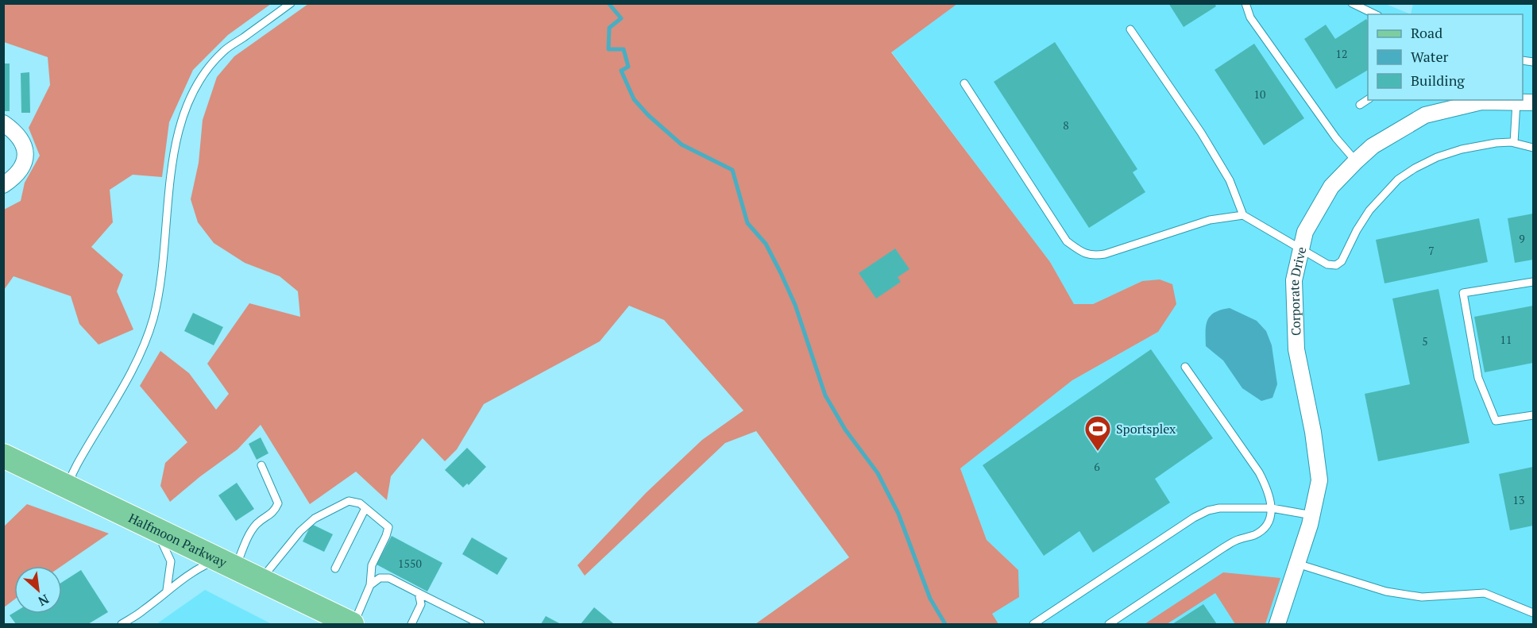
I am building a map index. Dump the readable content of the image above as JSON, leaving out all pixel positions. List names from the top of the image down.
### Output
{
  "streets": {
    "main road": ["Halfmoon Parkway"],
    "street": ["Corporate Drive"]
  },
  "places": {
    "sports": ["Sportsplex"]
  },
  "house_numbers": [
    "12",
    "10",
    "8",
    "9",
    "7",
    "11",
    "5",
    "6",
    "13",
    "1550"
  ],
  "legend": ["Road", "Water", "Building"],
  "north": "bottom right"
}
